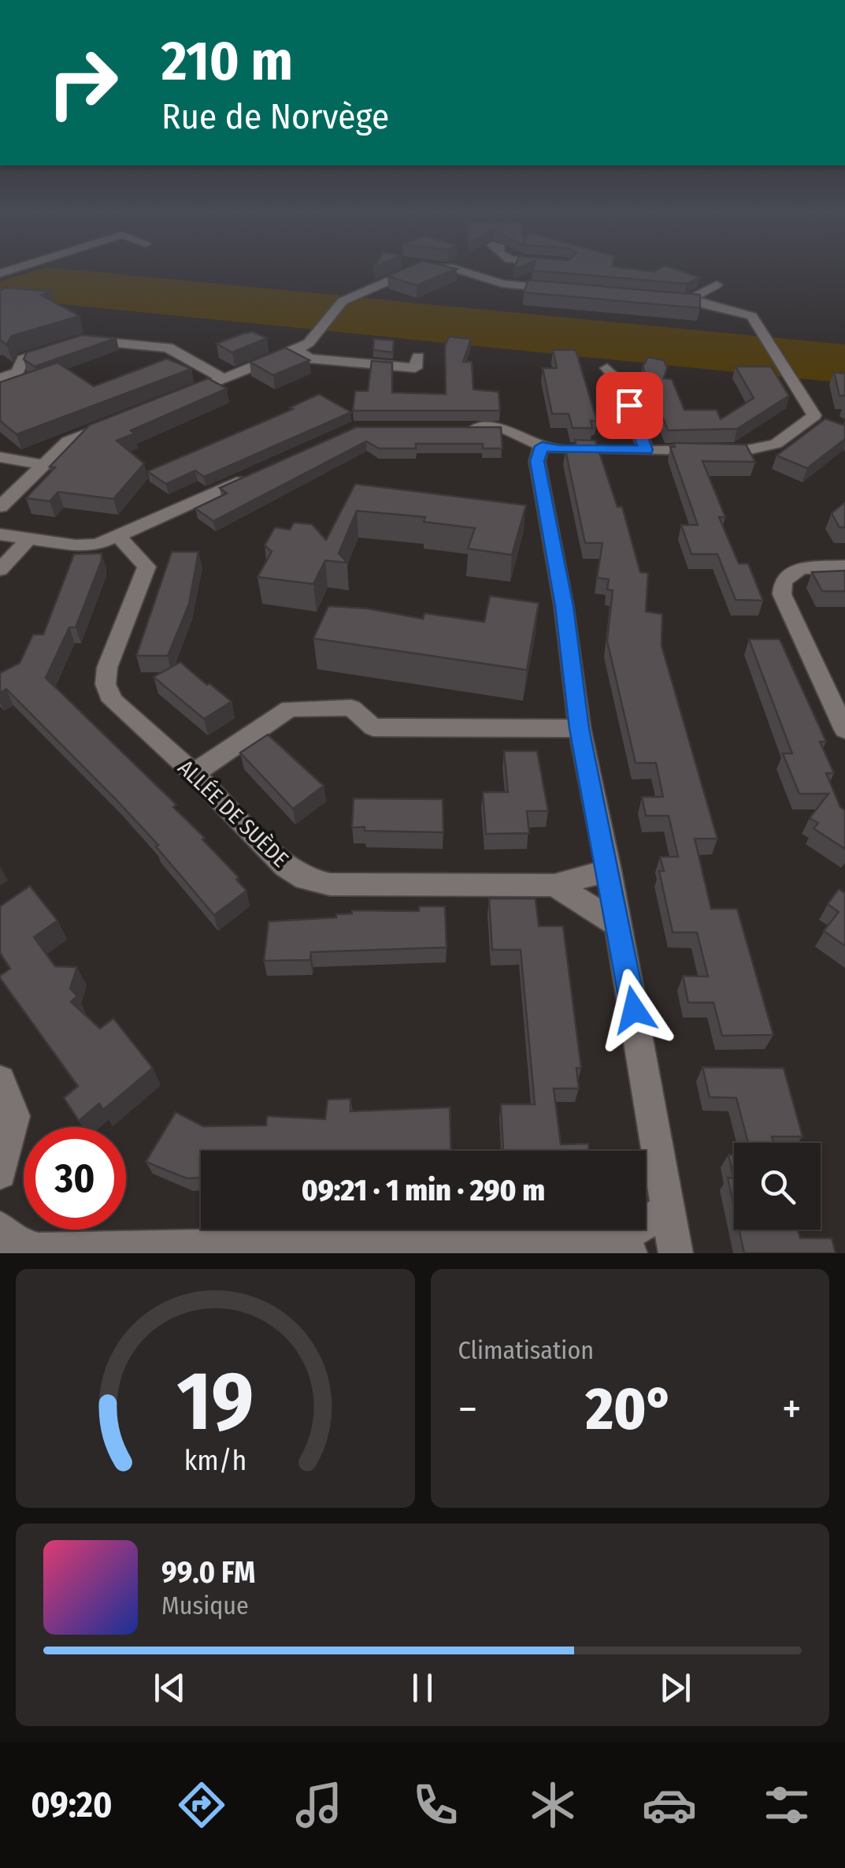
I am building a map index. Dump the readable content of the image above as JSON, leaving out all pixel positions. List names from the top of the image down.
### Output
{
  "streets": {
    "street": ["ALLÉE DE SUÈDE"]
  },
  "page": {
    "turn": ["210 m", "Rue de Norvège"],
    "limit": "30",
    "trip": "09:21 · 1 min · 290 m",
    "tile": "Climatisation",
    "heat": ["−", "20°", "+"],
    "song": ["99.0 FM", "Musique"],
    "tabs": "09:20",
    "gauge": ["19", "km/h"]
  }
}
